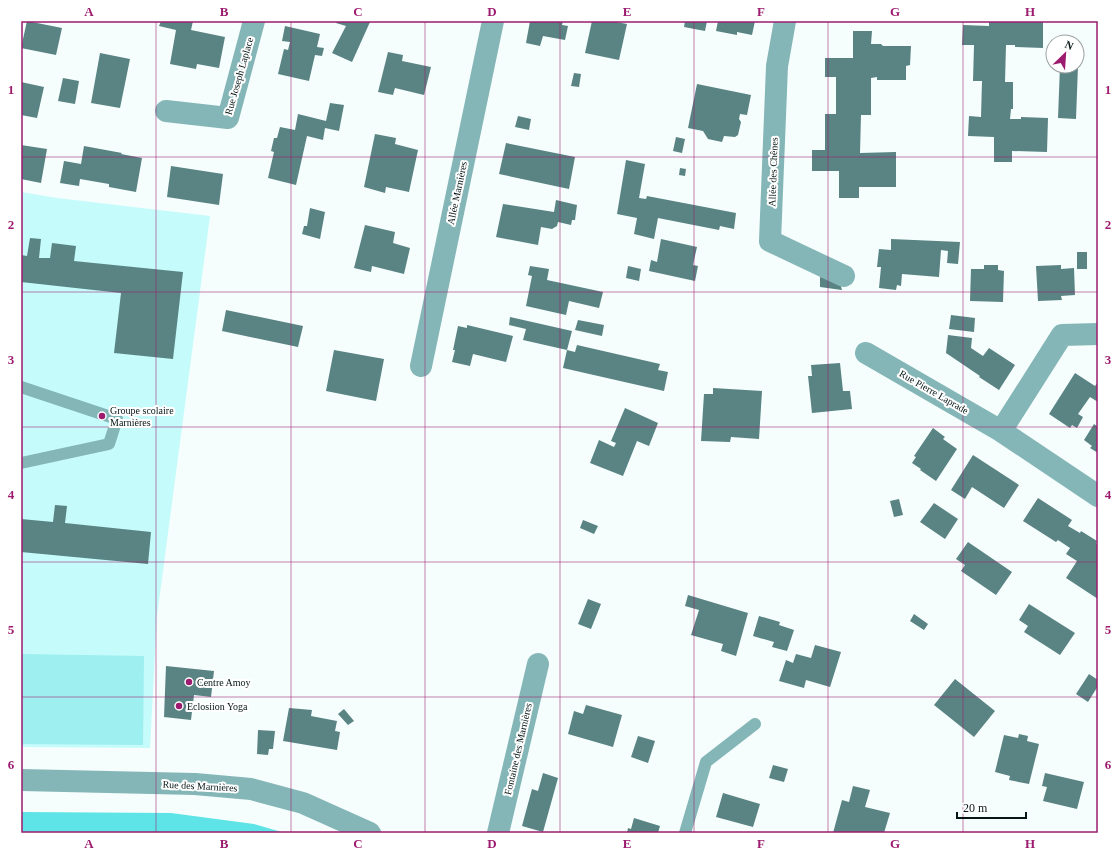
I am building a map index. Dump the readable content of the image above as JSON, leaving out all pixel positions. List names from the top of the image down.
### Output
{
  "streets": {
    "street": [
      "Rue Joseph Laplace",
      "Allée des Chênes",
      "Allée Marnières",
      "Rue Pierre Laprade",
      "Fontaine des Marnières",
      "Rue des Marnières"
    ]
  },
  "places": ["Groupe scolaire Marnières", "Centre Amoy", "Eclosiion Yoga"],
  "scale_bar": "20 m",
  "north": "top right",
  "grid": {
    "columns": [
      "A",
      "B",
      "C",
      "D",
      "E",
      "F",
      "G",
      "H"
    ],
    "rows": [
      "1",
      "2",
      "3",
      "4",
      "5",
      "6"
    ]
  }
}
